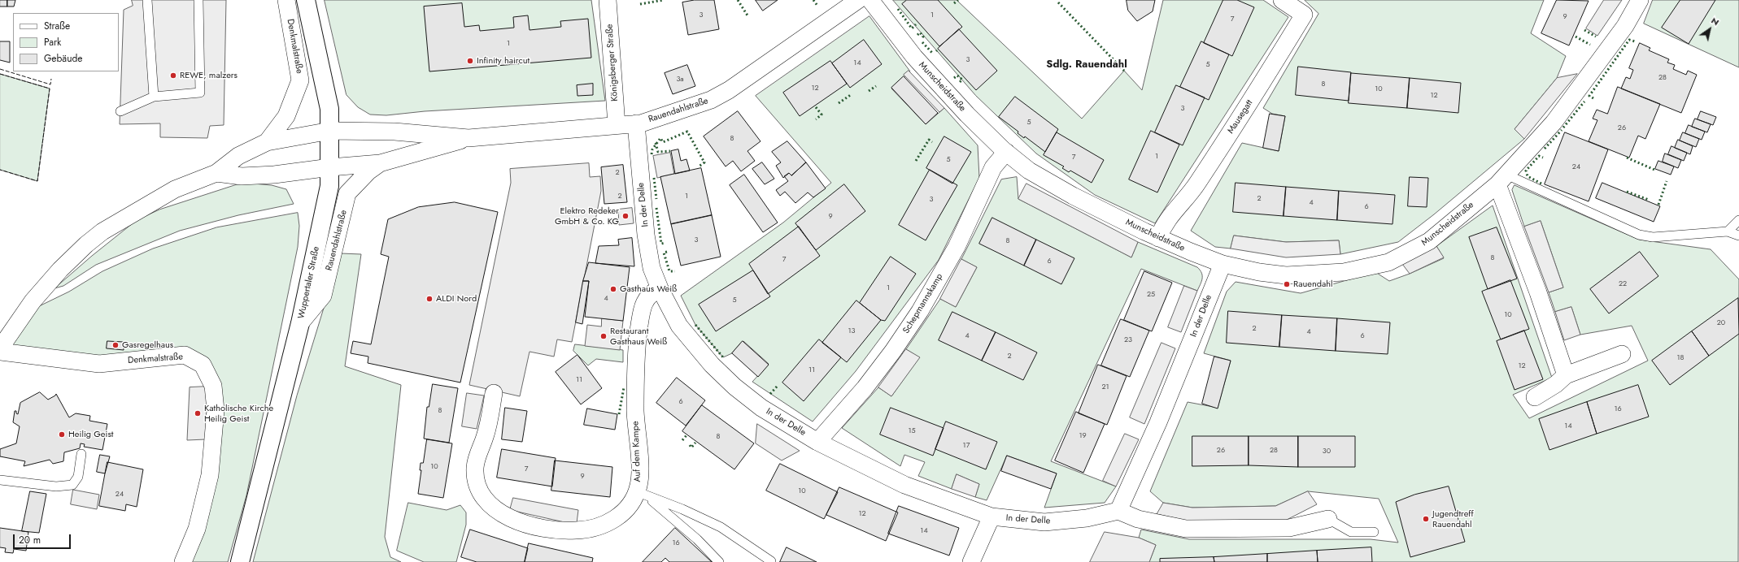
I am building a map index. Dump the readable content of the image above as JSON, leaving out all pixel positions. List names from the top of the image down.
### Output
{
  "streets": {
    "main road": ["Wuppertaler Straße"],
    "street": [
      "Denkmalstraße",
      "Königsberger Straße",
      "Munscheidstraße",
      "Rauendahlstraße",
      "Mausegatt",
      "In der Delle",
      "Schepmannskamp",
      "Auf dem Kampe"
    ]
  },
  "crossings": [
    ["Denkmalstraße", "Rauendahlstraße"],
    ["Denkmalstraße", "Wuppertaler Straße"],
    ["Königsberger Straße", "Rauendahlstraße"],
    ["Munscheidstraße", "Mausegatt"],
    ["Munscheidstraße", "In der Delle"],
    ["Munscheidstraße", "Schepmannskamp"],
    ["Rauendahlstraße", "In der Delle"],
    ["Rauendahlstraße", "Wuppertaler Straße"],
    ["In der Delle", "Schepmannskamp"],
    ["In der Delle", "Auf dem Kampe"]
  ],
  "districts": ["Sdlg. Rauendahl"],
  "places": [
    "Infinity haircut",
    "REWE, malzers",
    "Elektro Redeker GmbH & Co. KG",
    "Rauendahl",
    "Gasthaus Weiß",
    "ALDI Nord",
    "Restaurant Gasthaus Weiß",
    "Gasregelhaus",
    "Katholische Kirche Heilig Geist",
    "Heilig Geist",
    "Jugendtreff Rauendahl"
  ],
  "house_numbers": [
    "3",
    "1",
    "9",
    "7",
    "1",
    "3",
    "14",
    "5",
    "28",
    "3a",
    "8",
    "12",
    "10",
    "12",
    "3",
    "5",
    "26",
    "8",
    "1",
    "7",
    "5",
    "24",
    "2",
    "2",
    "1",
    "2",
    "3",
    "4",
    "6",
    "9",
    "3",
    "8",
    "8",
    "7",
    "6",
    "22",
    "1",
    "25",
    "4",
    "5",
    "10",
    "20",
    "2",
    "13",
    "4",
    "4",
    "6",
    "23",
    "2",
    "18",
    "12",
    "11",
    "11",
    "21",
    "6",
    "16",
    "8",
    "14",
    "15",
    "19",
    "8",
    "17",
    "26",
    "28",
    "30",
    "10",
    "7",
    "9",
    "10",
    "24",
    "12",
    "14",
    "16"
  ],
  "legend": ["Straße", "Park", "Gebäude"],
  "scale_bar": "20 m",
  "north": "top right"
}
